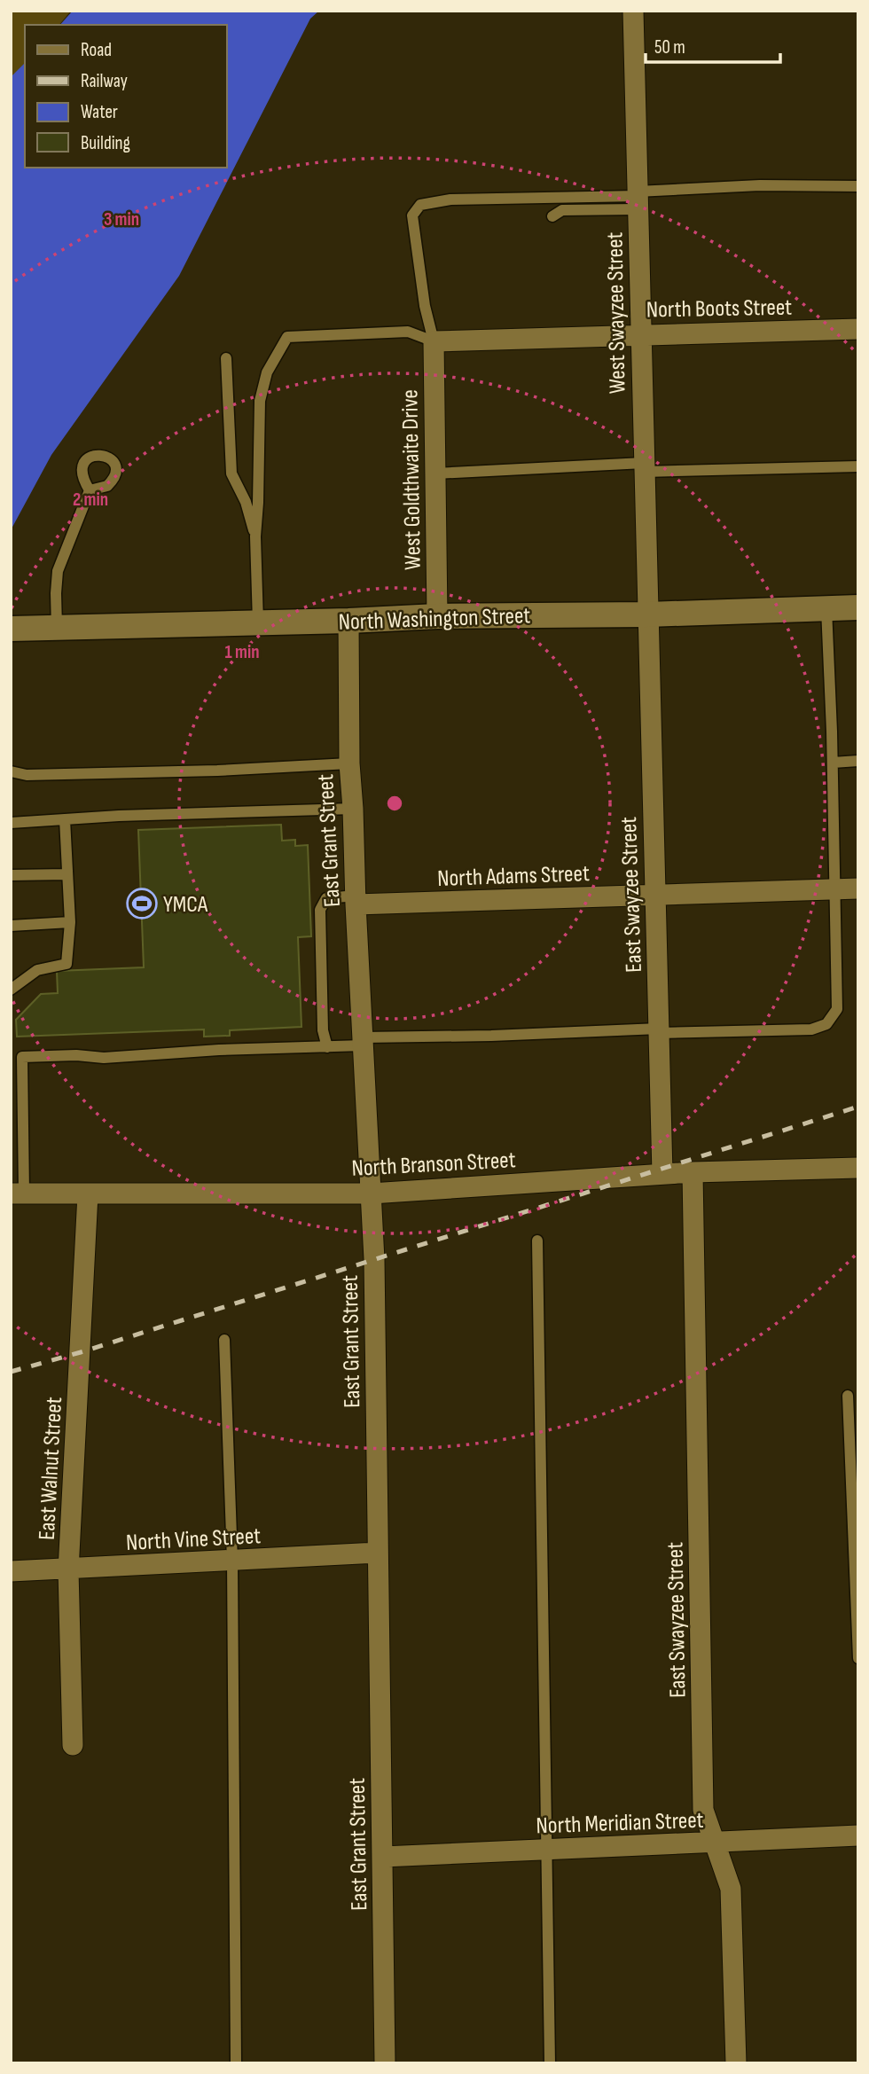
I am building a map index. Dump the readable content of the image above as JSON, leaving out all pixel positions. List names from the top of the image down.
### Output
{
  "streets": {
    "street": [
      "North Boots Street",
      "West Swayzee Street",
      "West Goldthwaite Drive",
      "North Washington Street",
      "East Grant Street",
      "North Adams Street",
      "East Swayzee Street",
      "North Branson Street",
      "East Walnut Street",
      "North Vine Street",
      "North Meridian Street"
    ]
  },
  "crossings": [
    ["North Boots Street", "West Swayzee Street"],
    ["North Boots Street", "West Goldthwaite Drive"],
    ["West Swayzee Street", "North Washington Street"],
    ["West Swayzee Street", "East Swayzee Street"],
    ["West Goldthwaite Drive", "North Washington Street"],
    ["North Washington Street", "East Grant Street"],
    ["North Washington Street", "East Swayzee Street"],
    ["East Grant Street", "North Adams Street"],
    ["East Grant Street", "North Branson Street"],
    ["East Grant Street", "North Vine Street"],
    ["East Grant Street", "North Meridian Street"],
    ["North Adams Street", "East Swayzee Street"],
    ["East Swayzee Street", "North Branson Street"],
    ["East Swayzee Street", "North Meridian Street"],
    ["North Branson Street", "East Walnut Street"],
    ["East Walnut Street", "North Vine Street"]
  ],
  "places": {
    "sports": ["YMCA"]
  },
  "legend": [
    "Road",
    "Railway",
    "Water",
    "Building"
  ],
  "scale_bar": "50 m",
  "rings": ["3 min", "2 min", "1 min"]
}
